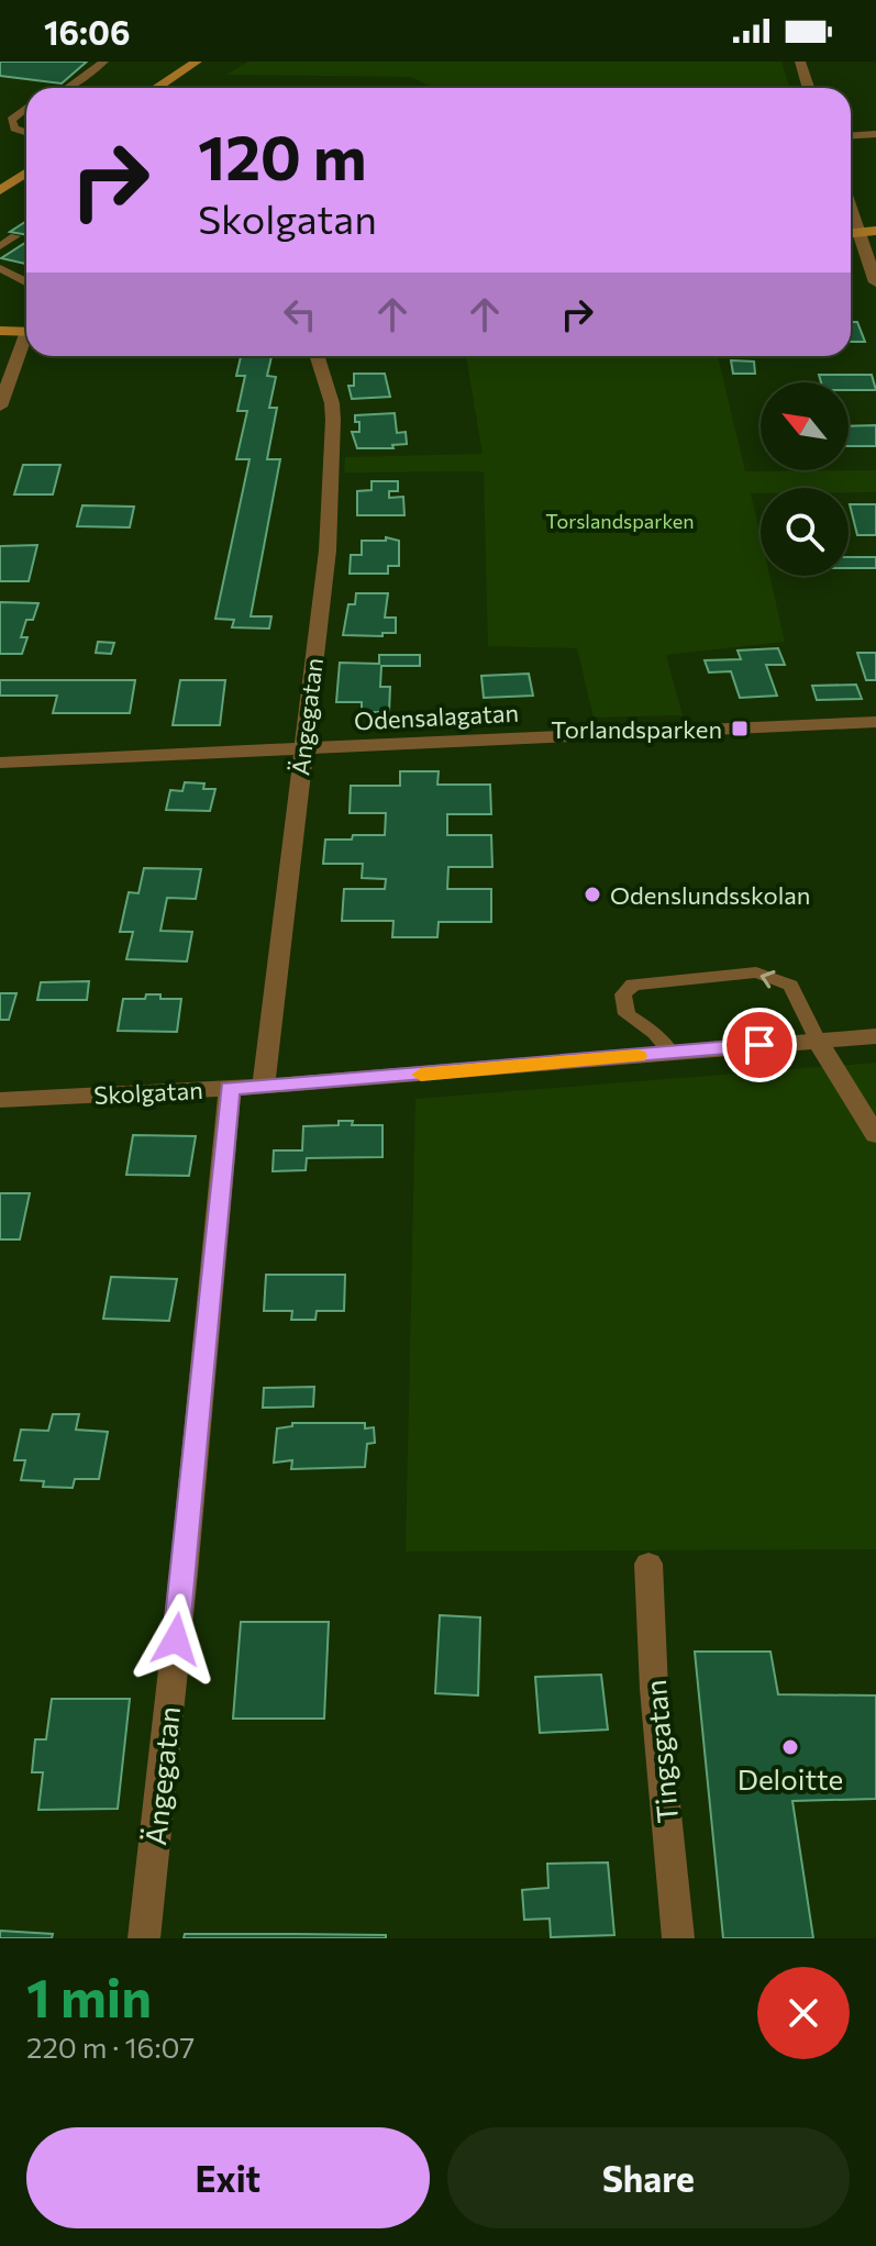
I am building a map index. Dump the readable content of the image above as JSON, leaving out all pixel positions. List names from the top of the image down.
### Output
{
  "streets": {
    "street": [
      "Ängegatan",
      "Odensalagatan",
      "Skolgatan",
      "Tingsgatan"
    ]
  },
  "crossings": [
    ["Ängegatan", "Odensalagatan"],
    ["Ängegatan", "Skolgatan"]
  ],
  "parks": ["Torslandsparken"],
  "places": {
    "transit": ["Torlandsparken"],
    "other": ["Odenslundsskolan", "Deloitte"]
  },
  "north": "top left",
  "page": {
    "status": "16:06",
    "turn": ["120 m", "Skolgatan"],
    "heading": ["1 min", "220 m · 16:07"],
    "buttons": ["Exit", "Share"]
  }
}
